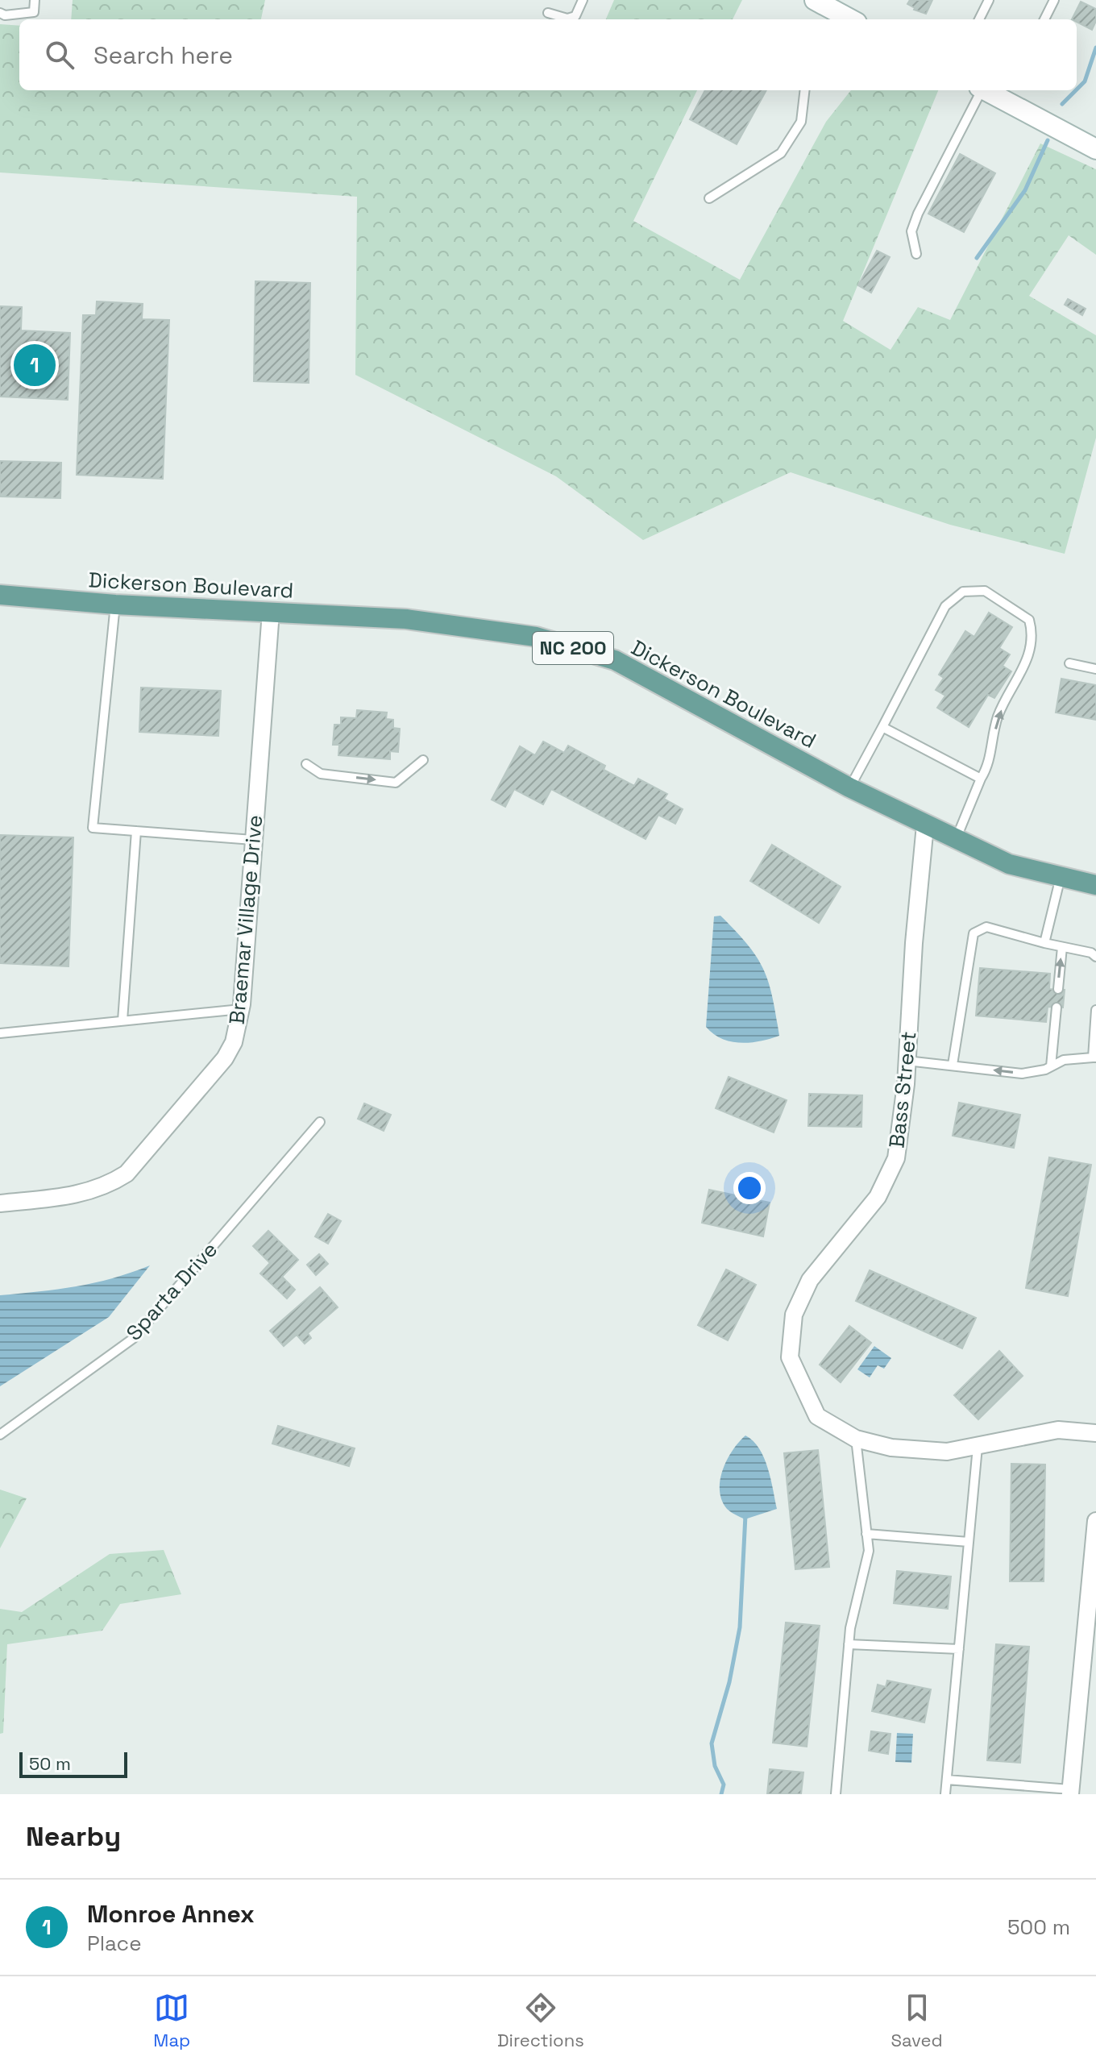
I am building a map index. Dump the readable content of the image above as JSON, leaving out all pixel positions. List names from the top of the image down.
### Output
{
  "streets": {
    "main road": ["Dickerson Boulevard", "NC 200"],
    "street": ["Braemar Village Drive", "Bass Street"],
    "lane": ["Sparta Drive"]
  },
  "crossings": [
    ["Dickerson Boulevard", "Braemar Village Drive"],
    ["Dickerson Boulevard", "Bass Street"]
  ],
  "scale_bar": "50 m",
  "page": {
    "search": "Search here",
    "pins": "1",
    "scale": "50 m",
    "heading": "Nearby",
    "list": [
      {
        "mark": "1",
        "name": "Monroe Annex",
        "note": "Place",
        "value": "500 m"
      }
    ],
    "nav": ["Map", "Directions", "Saved"]
  }
}
